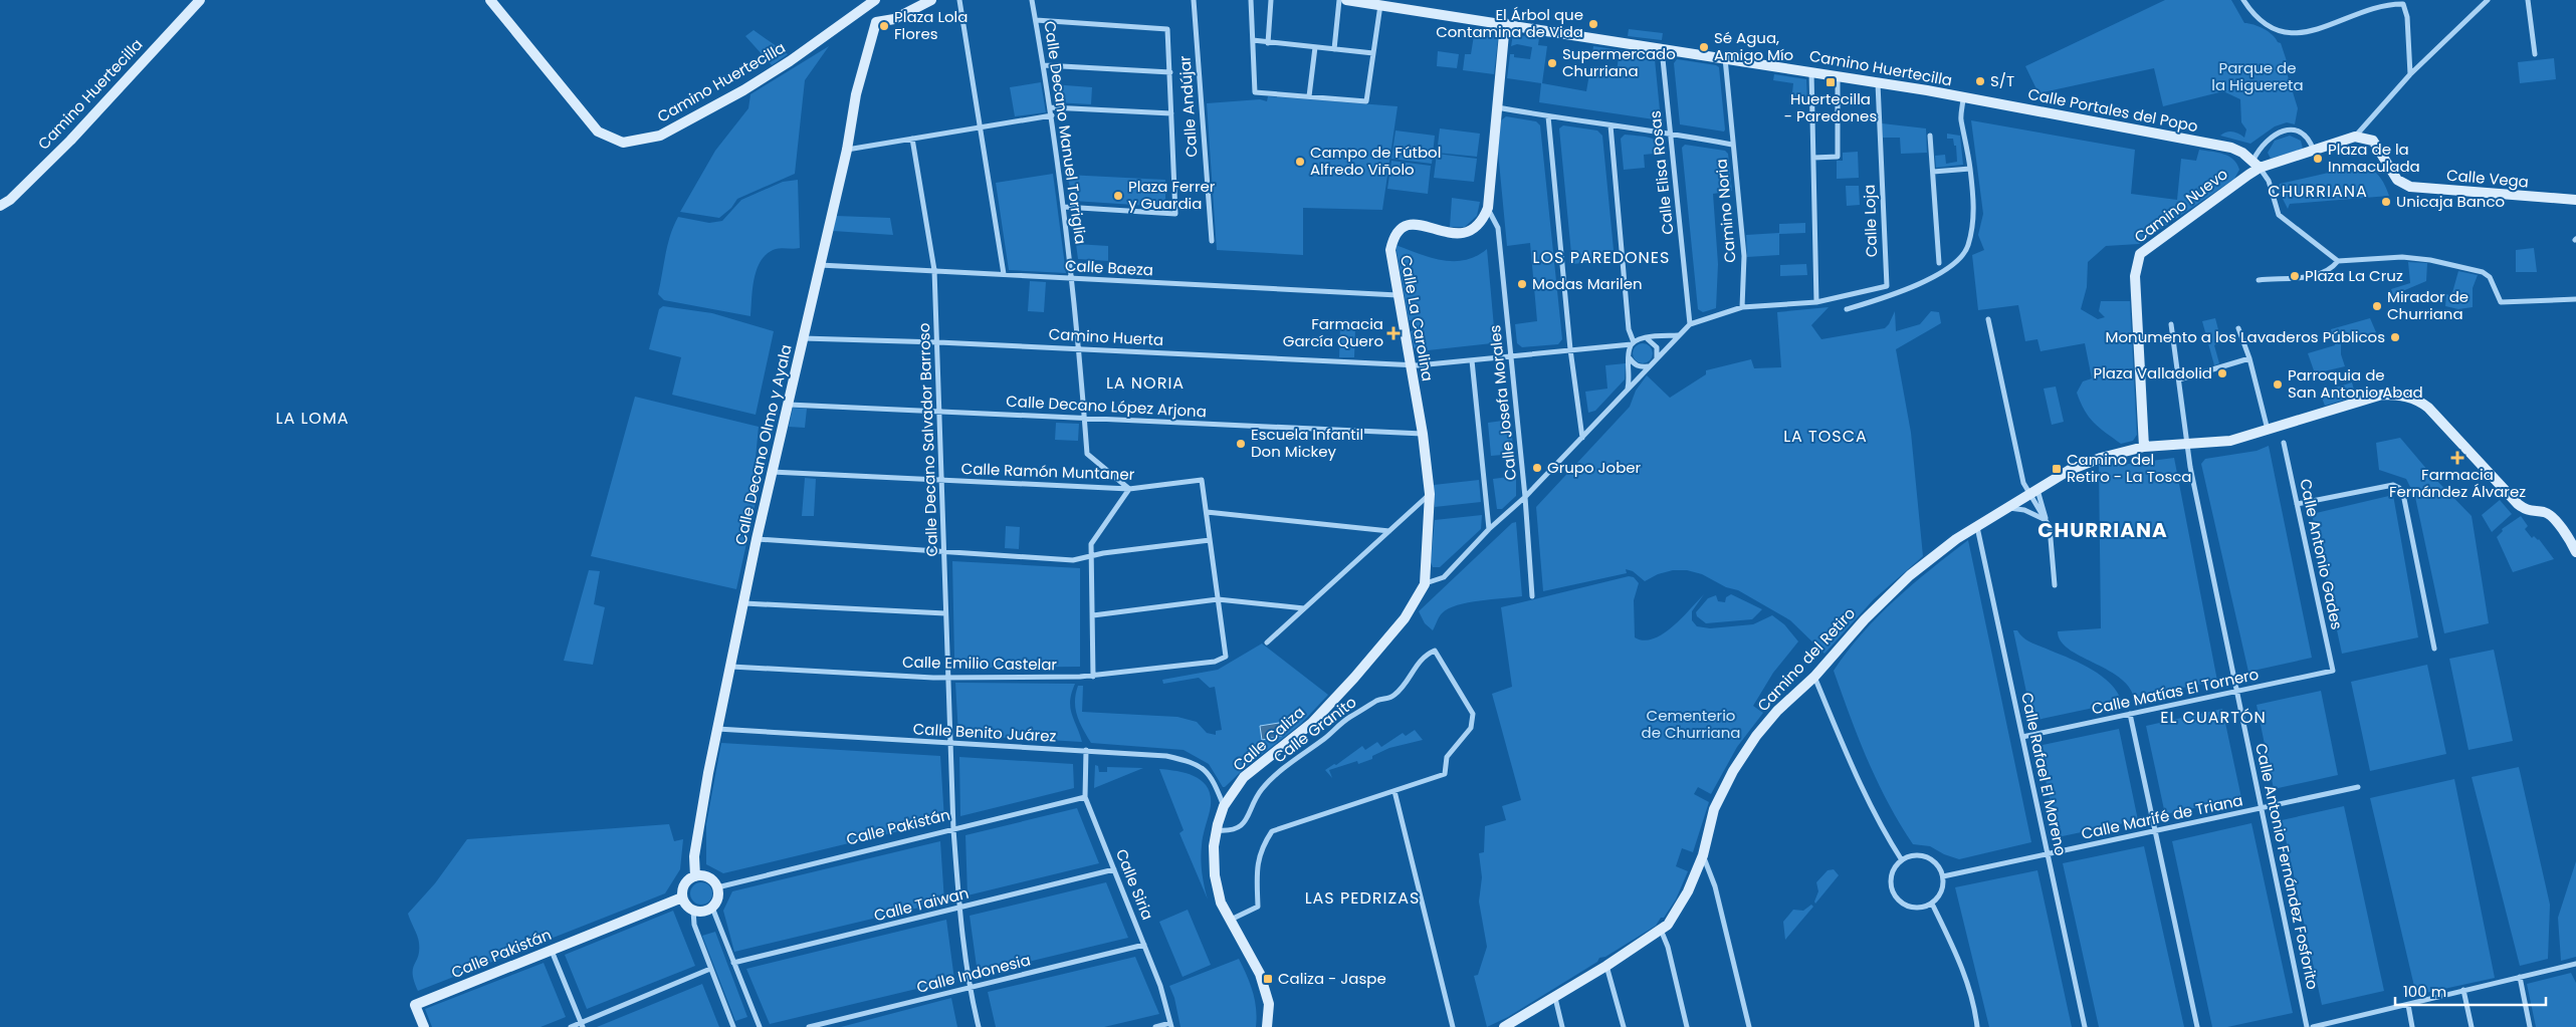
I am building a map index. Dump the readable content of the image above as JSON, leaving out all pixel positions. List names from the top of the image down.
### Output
{
  "streets": {
    "street": [
      "Camino Huertecilla",
      "Calle Andújar",
      "Calle Portales del Popo",
      "Calle Decano Manuel Torriglia",
      "Calle Elisa Rosas",
      "Calle Vega",
      "Camino Nuevo",
      "Camino Noria",
      "Calle Loja",
      "Calle Baeza",
      "Calle La Carolina",
      "Camino Huerta",
      "Calle Josefa Morales",
      "Calle Decano López Arjona",
      "Calle Decano Salvador Barroso",
      "Calle Decano Olmo y Ayala",
      "Calle Ramón Muntaner",
      "Calle Antonio Gades",
      "Camino del Retiro",
      "Calle Emilio Castelar",
      "Calle Matías El Tornero",
      "Calle Granito",
      "Calle Benito Juárez",
      "Calle Caliza",
      "Calle Rafael El Moreno",
      "Calle Marifé de Triana",
      "Calle Pakistán",
      "Calle Antonio Fernández Fosforito",
      "Calle Siria",
      "Calle Taiwan",
      "Calle Indonesia"
    ]
  },
  "crossings": [
    ["Camino Huertecilla", "Calle Portales del Popo"],
    ["Camino Huertecilla", "Calle Elisa Rosas"],
    ["Camino Huertecilla", "Camino Noria"],
    ["Camino Huertecilla", "Calle Loja"],
    ["Calle Portales del Popo", "Camino Nuevo"],
    ["Calle Decano Manuel Torriglia", "Calle Baeza"],
    ["Calle Decano Manuel Torriglia", "Camino Huerta"],
    ["Calle Decano Manuel Torriglia", "Calle Decano López Arjona"],
    ["Calle Decano Manuel Torriglia", "Calle Ramón Muntaner"],
    ["Camino Nuevo", "Camino del Retiro"],
    ["Calle Baeza", "Calle La Carolina"],
    ["Calle Baeza", "Calle Decano Salvador Barroso"],
    ["Calle Baeza", "Calle Decano Olmo y Ayala"],
    ["Calle La Carolina", "Camino Huerta"],
    ["Calle La Carolina", "Calle Josefa Morales"],
    ["Calle La Carolina", "Calle Decano López Arjona"],
    ["Calle La Carolina", "Calle Caliza"],
    ["Camino Huerta", "Calle Josefa Morales"],
    ["Camino Huerta", "Calle Decano Salvador Barroso"],
    ["Camino Huerta", "Calle Decano Olmo y Ayala"],
    ["Calle Decano López Arjona", "Calle Decano Salvador Barroso"],
    ["Calle Decano López Arjona", "Calle Decano Olmo y Ayala"],
    ["Calle Decano Salvador Barroso", "Calle Ramón Muntaner"],
    ["Calle Decano Salvador Barroso", "Calle Emilio Castelar"],
    ["Calle Decano Salvador Barroso", "Calle Benito Juárez"],
    ["Calle Decano Salvador Barroso", "Calle Pakistán"],
    ["Calle Decano Salvador Barroso", "Calle Taiwan"],
    ["Calle Decano Salvador Barroso", "Calle Indonesia"],
    ["Calle Decano Olmo y Ayala", "Calle Ramón Muntaner"],
    ["Calle Decano Olmo y Ayala", "Calle Emilio Castelar"],
    ["Calle Decano Olmo y Ayala", "Calle Benito Juárez"],
    ["Calle Decano Olmo y Ayala", "Calle Pakistán"],
    ["Calle Antonio Gades", "Calle Matías El Tornero"],
    ["Camino del Retiro", "Calle Rafael El Moreno"],
    ["Calle Matías El Tornero", "Calle Rafael El Moreno"],
    ["Calle Matías El Tornero", "Calle Antonio Fernández Fosforito"],
    ["Calle Granito", "Calle Caliza"],
    ["Calle Benito Juárez", "Calle Caliza"],
    ["Calle Benito Juárez", "Calle Siria"],
    ["Calle Rafael El Moreno", "Calle Marifé de Triana"],
    ["Calle Marifé de Triana", "Calle Antonio Fernández Fosforito"],
    ["Calle Pakistán", "Calle Siria"],
    ["Calle Siria", "Calle Taiwan"],
    ["Calle Siria", "Calle Indonesia"]
  ],
  "districts": [
    "CHURRIANA",
    "LOS PAREDONES",
    "LA NORIA",
    "LA LOMA",
    "LA TOSCA",
    "CHURRIANA",
    "EL CUARTÓN",
    "LAS PEDRIZAS"
  ],
  "parks": ["Parque de la Higuereta", "Cementerio de Churriana"],
  "places": {
    "other": [
      "El Árbol que Contamina de Vida",
      "Plaza Lola Flores",
      "Sé Agua, Amigo Mío",
      "Supermercado Churriana",
      "S/T",
      "Plaza de la Inmaculada",
      "Campo de Fútbol Alfredo Viñolo",
      "Plaza Ferrer y Guardia",
      "Unicaja Banco",
      "Plaza La Cruz",
      "Modas Marilen",
      "Mirador de Churriana",
      "Monumento a los Lavaderos Públicos",
      "Plaza Valladolid",
      "Parroquia de San Antonio Abad",
      "Escuela Infantil Don Mickey",
      "Grupo Jober"
    ],
    "transit": ["Huertecilla - Paredones", "Camino del Retiro - La Tosca", "Caliza - Jaspe"],
    "health": ["Farmacia García Quero", "Farmacia Fernández Álvarez"]
  },
  "scale_bar": "100 m"
}
